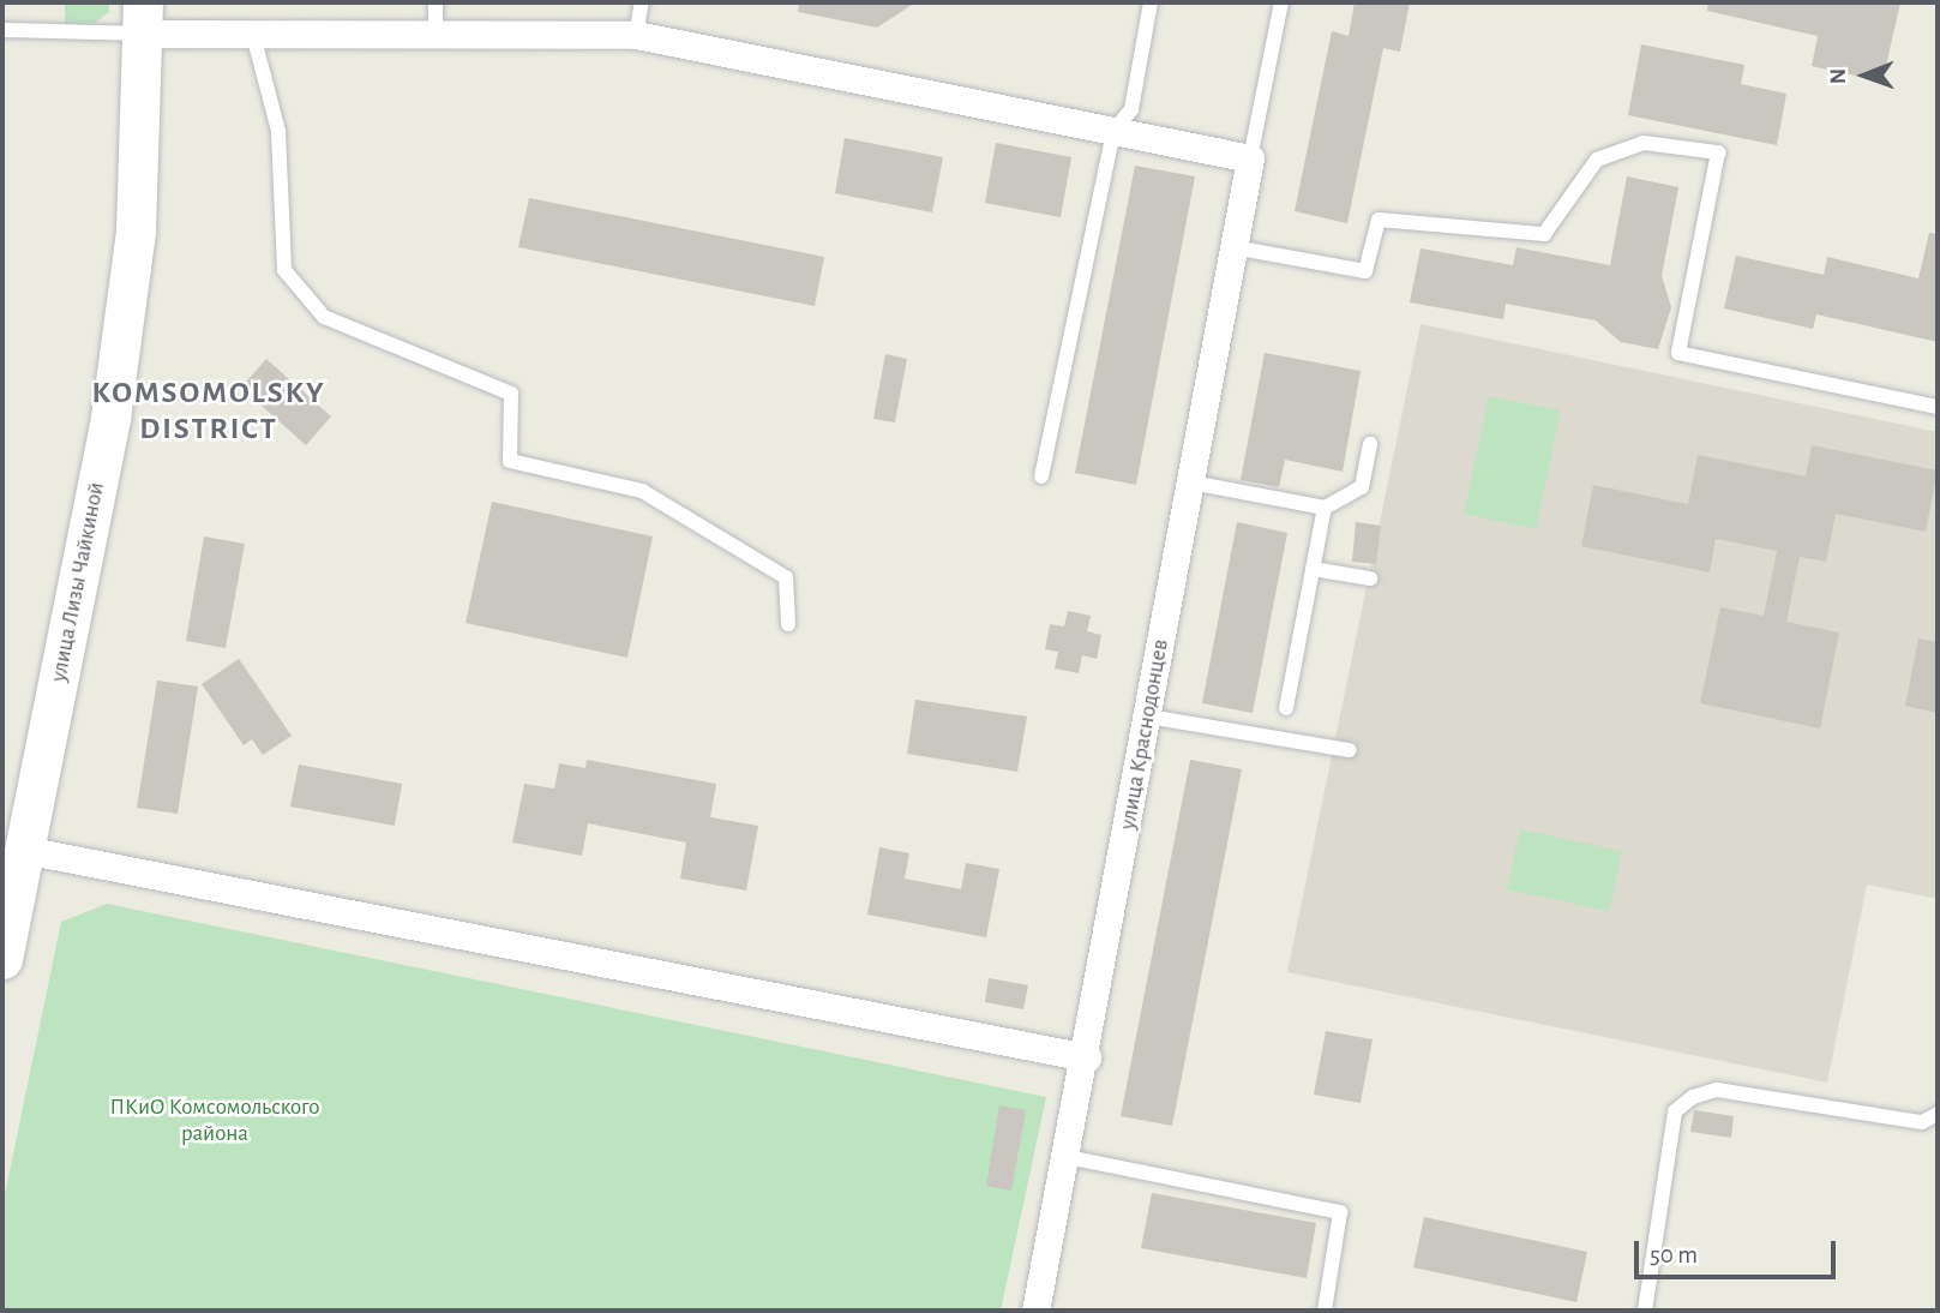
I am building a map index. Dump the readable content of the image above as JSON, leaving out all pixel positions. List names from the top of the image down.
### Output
{
  "streets": {
    "main road": ["улица Лизы Чайкиной"],
    "street": ["улица Краснодонцев"]
  },
  "districts": ["KOMSOMOLSKY DISTRICT"],
  "parks": ["ПКиО Комсомольского района"],
  "scale_bar": "50 m",
  "north": "left"
}
